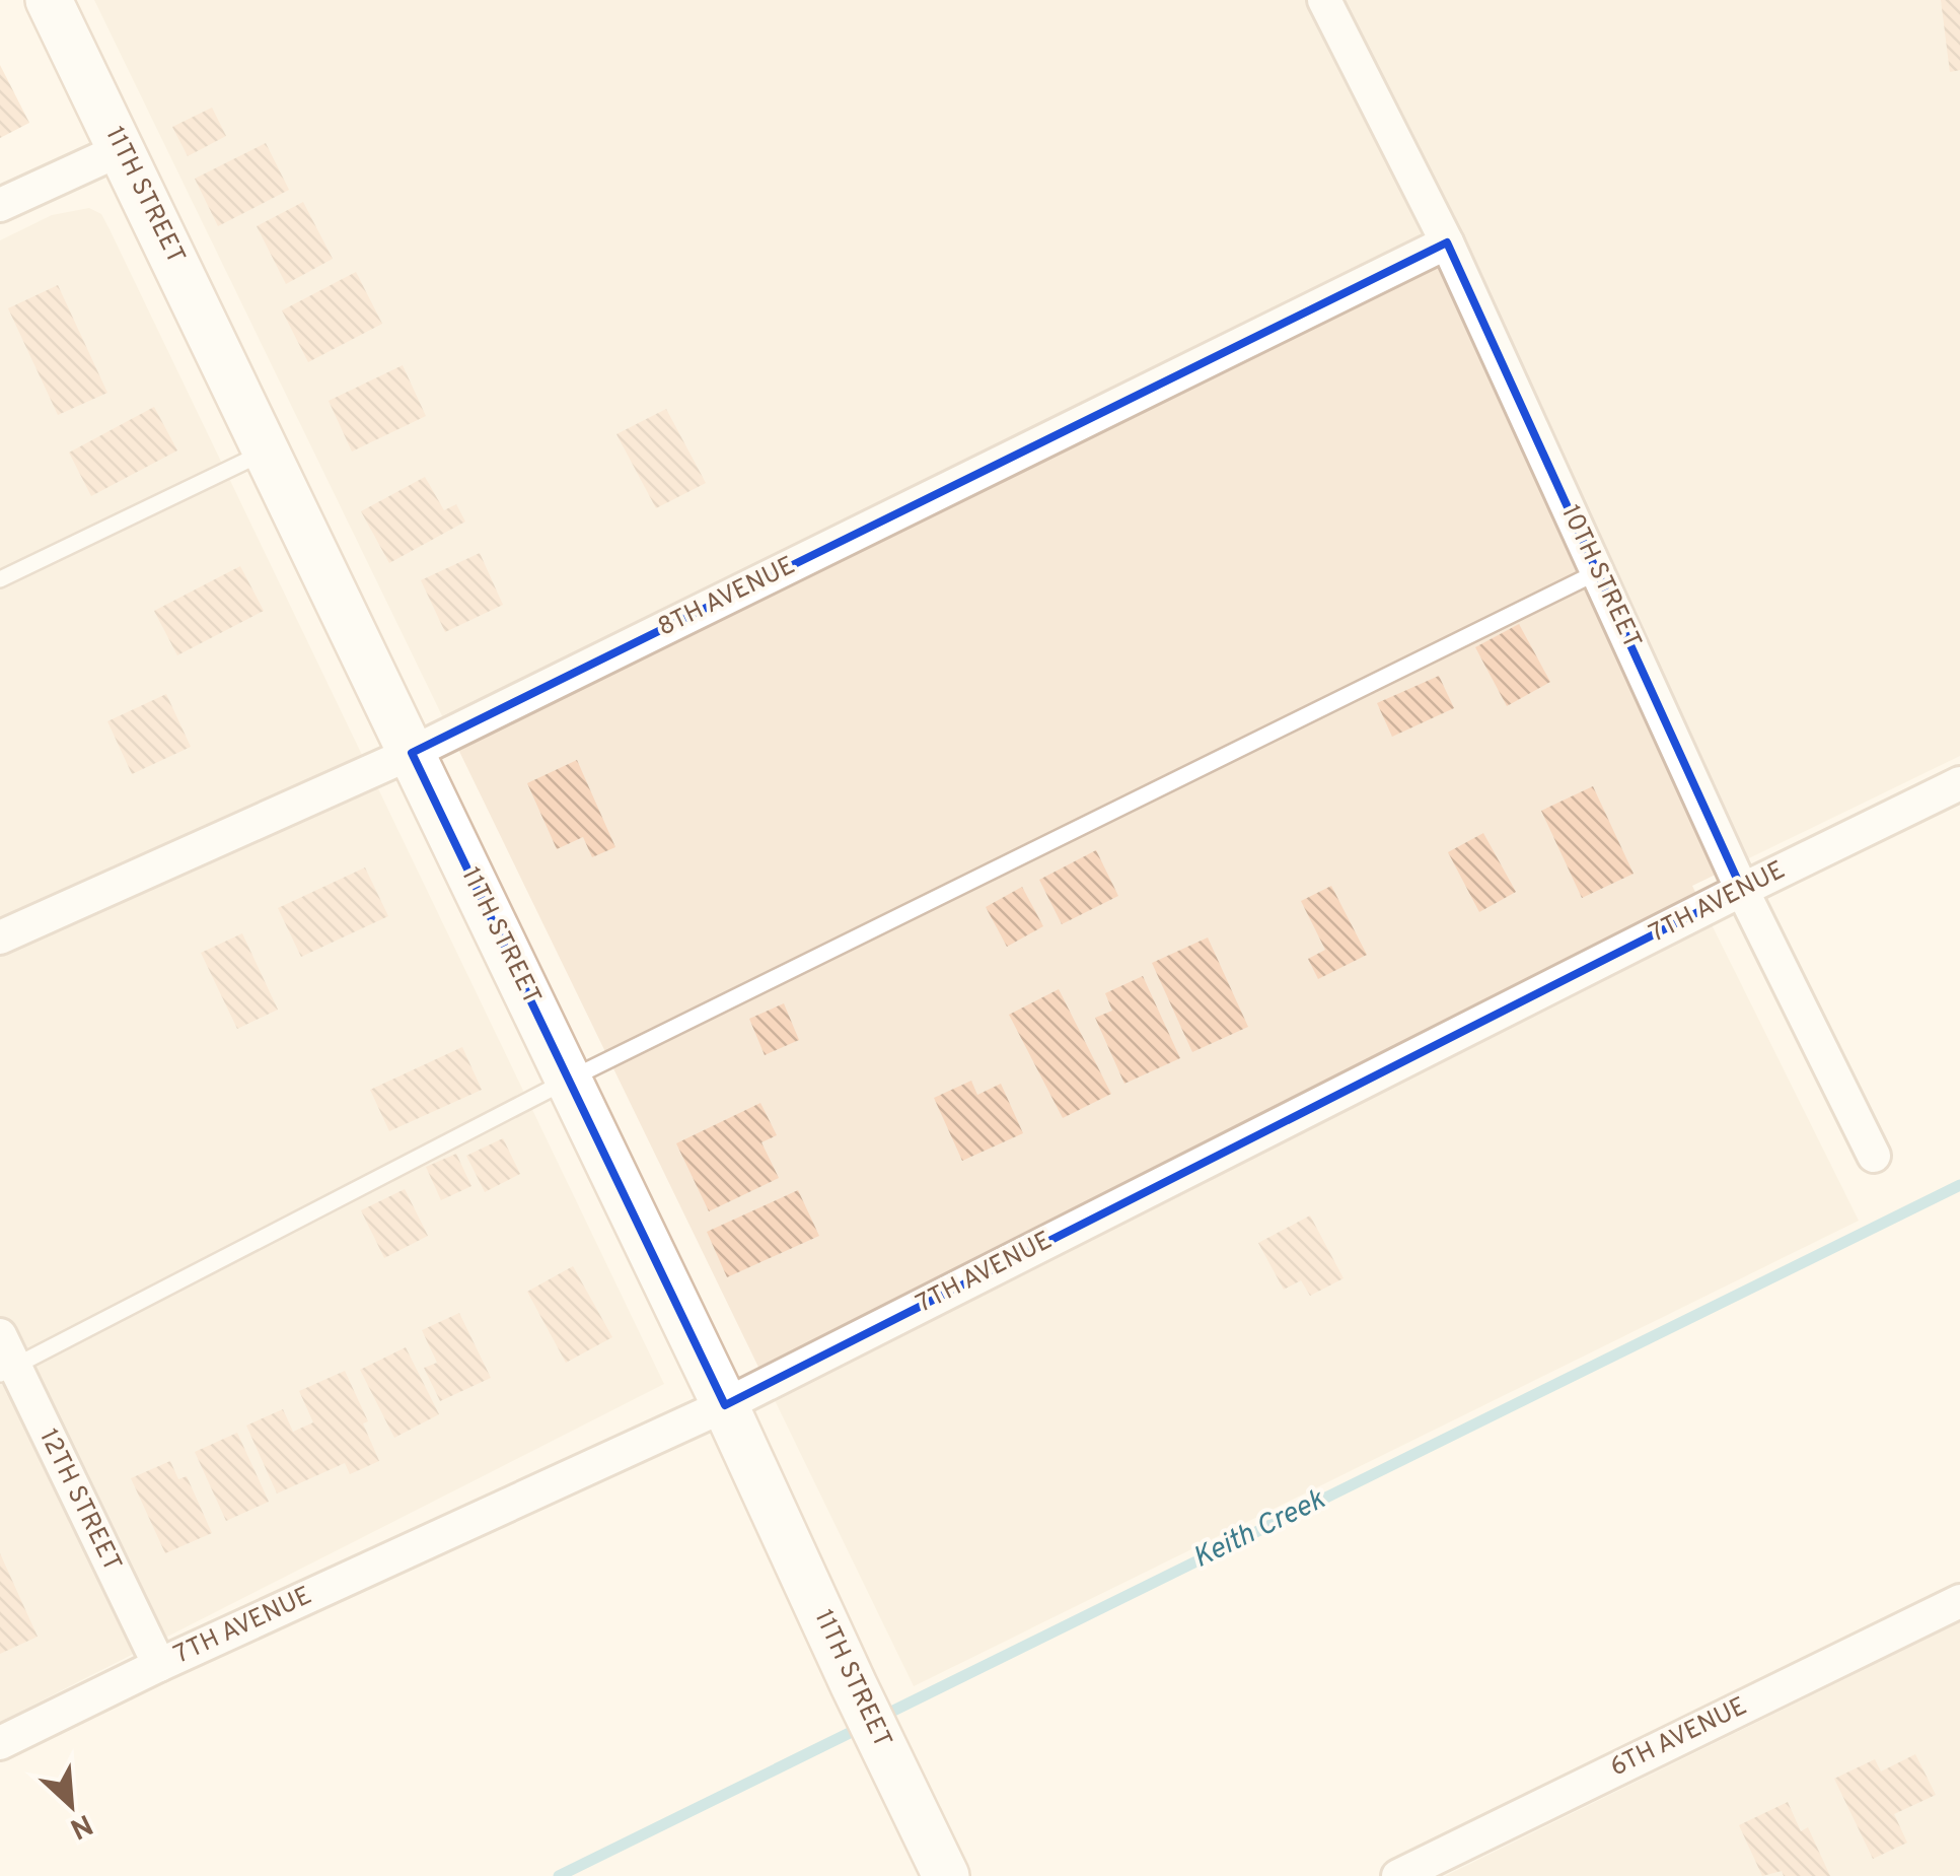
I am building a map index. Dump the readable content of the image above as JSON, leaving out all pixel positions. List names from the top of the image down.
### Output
{
  "streets": {
    "main road": ["11TH STREET"],
    "street": [
      "10TH STREET",
      "8TH AVENUE",
      "7TH AVENUE",
      "12TH STREET",
      "6TH AVENUE"
    ]
  },
  "crossings": [
    ["11TH STREET", "8TH AVENUE"],
    ["11TH STREET", "7TH AVENUE"],
    ["10TH STREET", "8TH AVENUE"],
    ["10TH STREET", "7TH AVENUE"],
    ["7TH AVENUE", "12TH STREET"]
  ],
  "water": ["Keith Creek"],
  "north": "bottom right"
}
